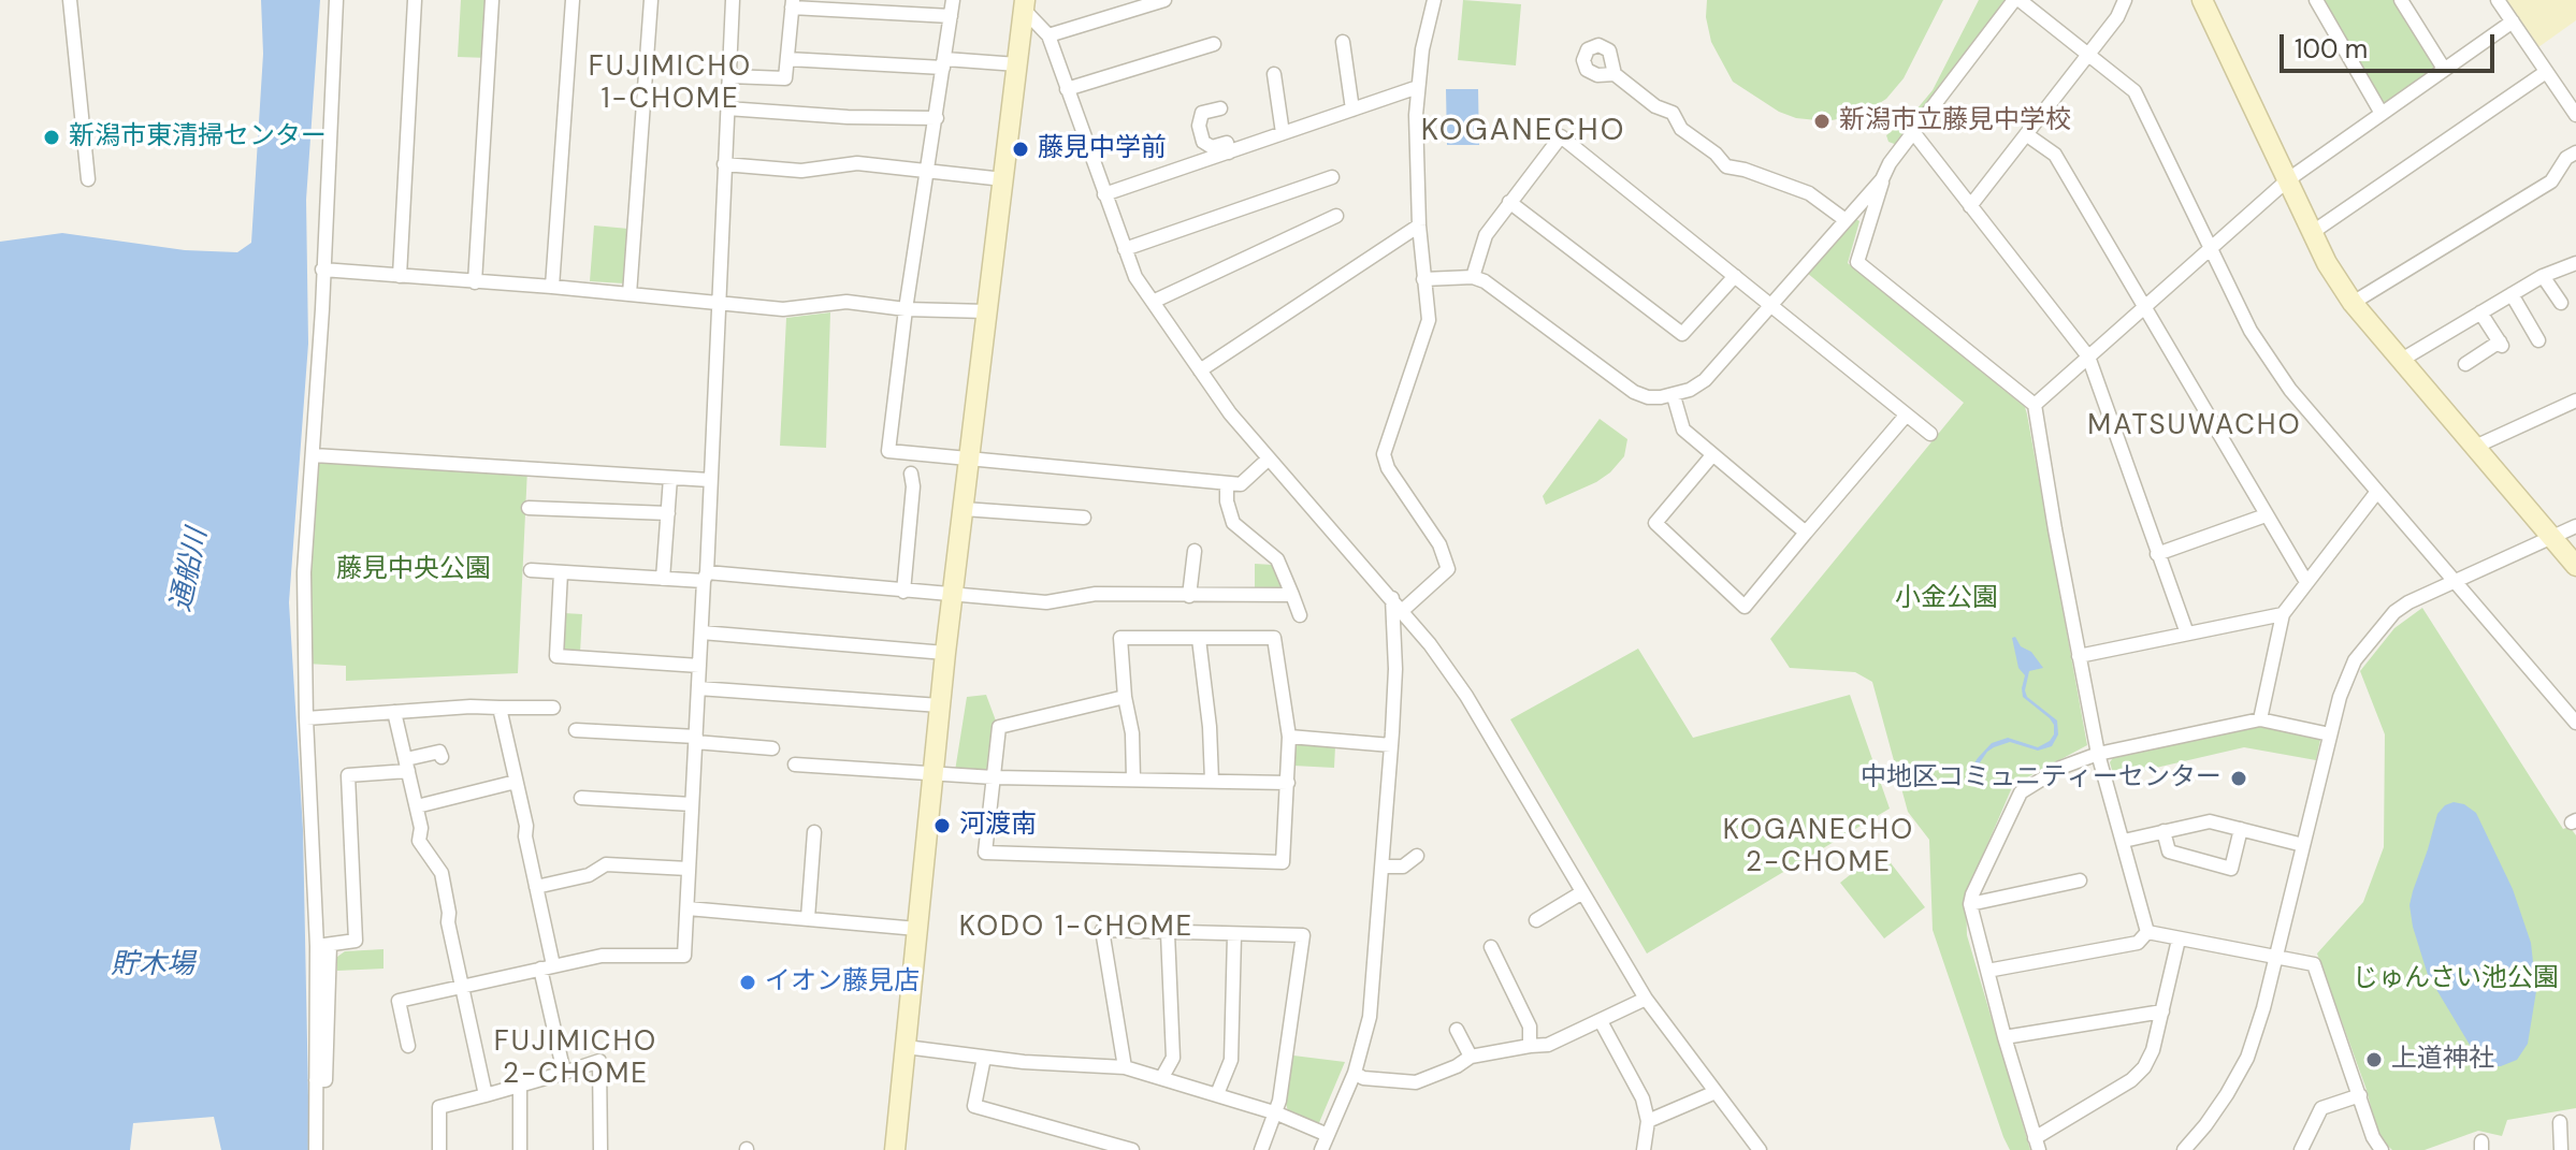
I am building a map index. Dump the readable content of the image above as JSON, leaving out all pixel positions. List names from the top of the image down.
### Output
{
  "districts": [
    "FUJIMICHO 1-CHOME",
    "KOGANECHO",
    "MATSUWACHO",
    "KOGANECHO 2-CHOME",
    "KODO 1-CHOME",
    "FUJIMICHO 2-CHOME"
  ],
  "water": ["通船川", "貯木場"],
  "parks": ["藤見中央公園", "小金公園", "じゅんさい池公園"],
  "places": [
    "新潟市立藤見中学校",
    "新潟市東清掃センター",
    "藤見中学前",
    "中地区コミュニティーセンター",
    "河渡南",
    "イオン藤見店",
    "上道神社"
  ],
  "scale_bar": "100 m"
}
